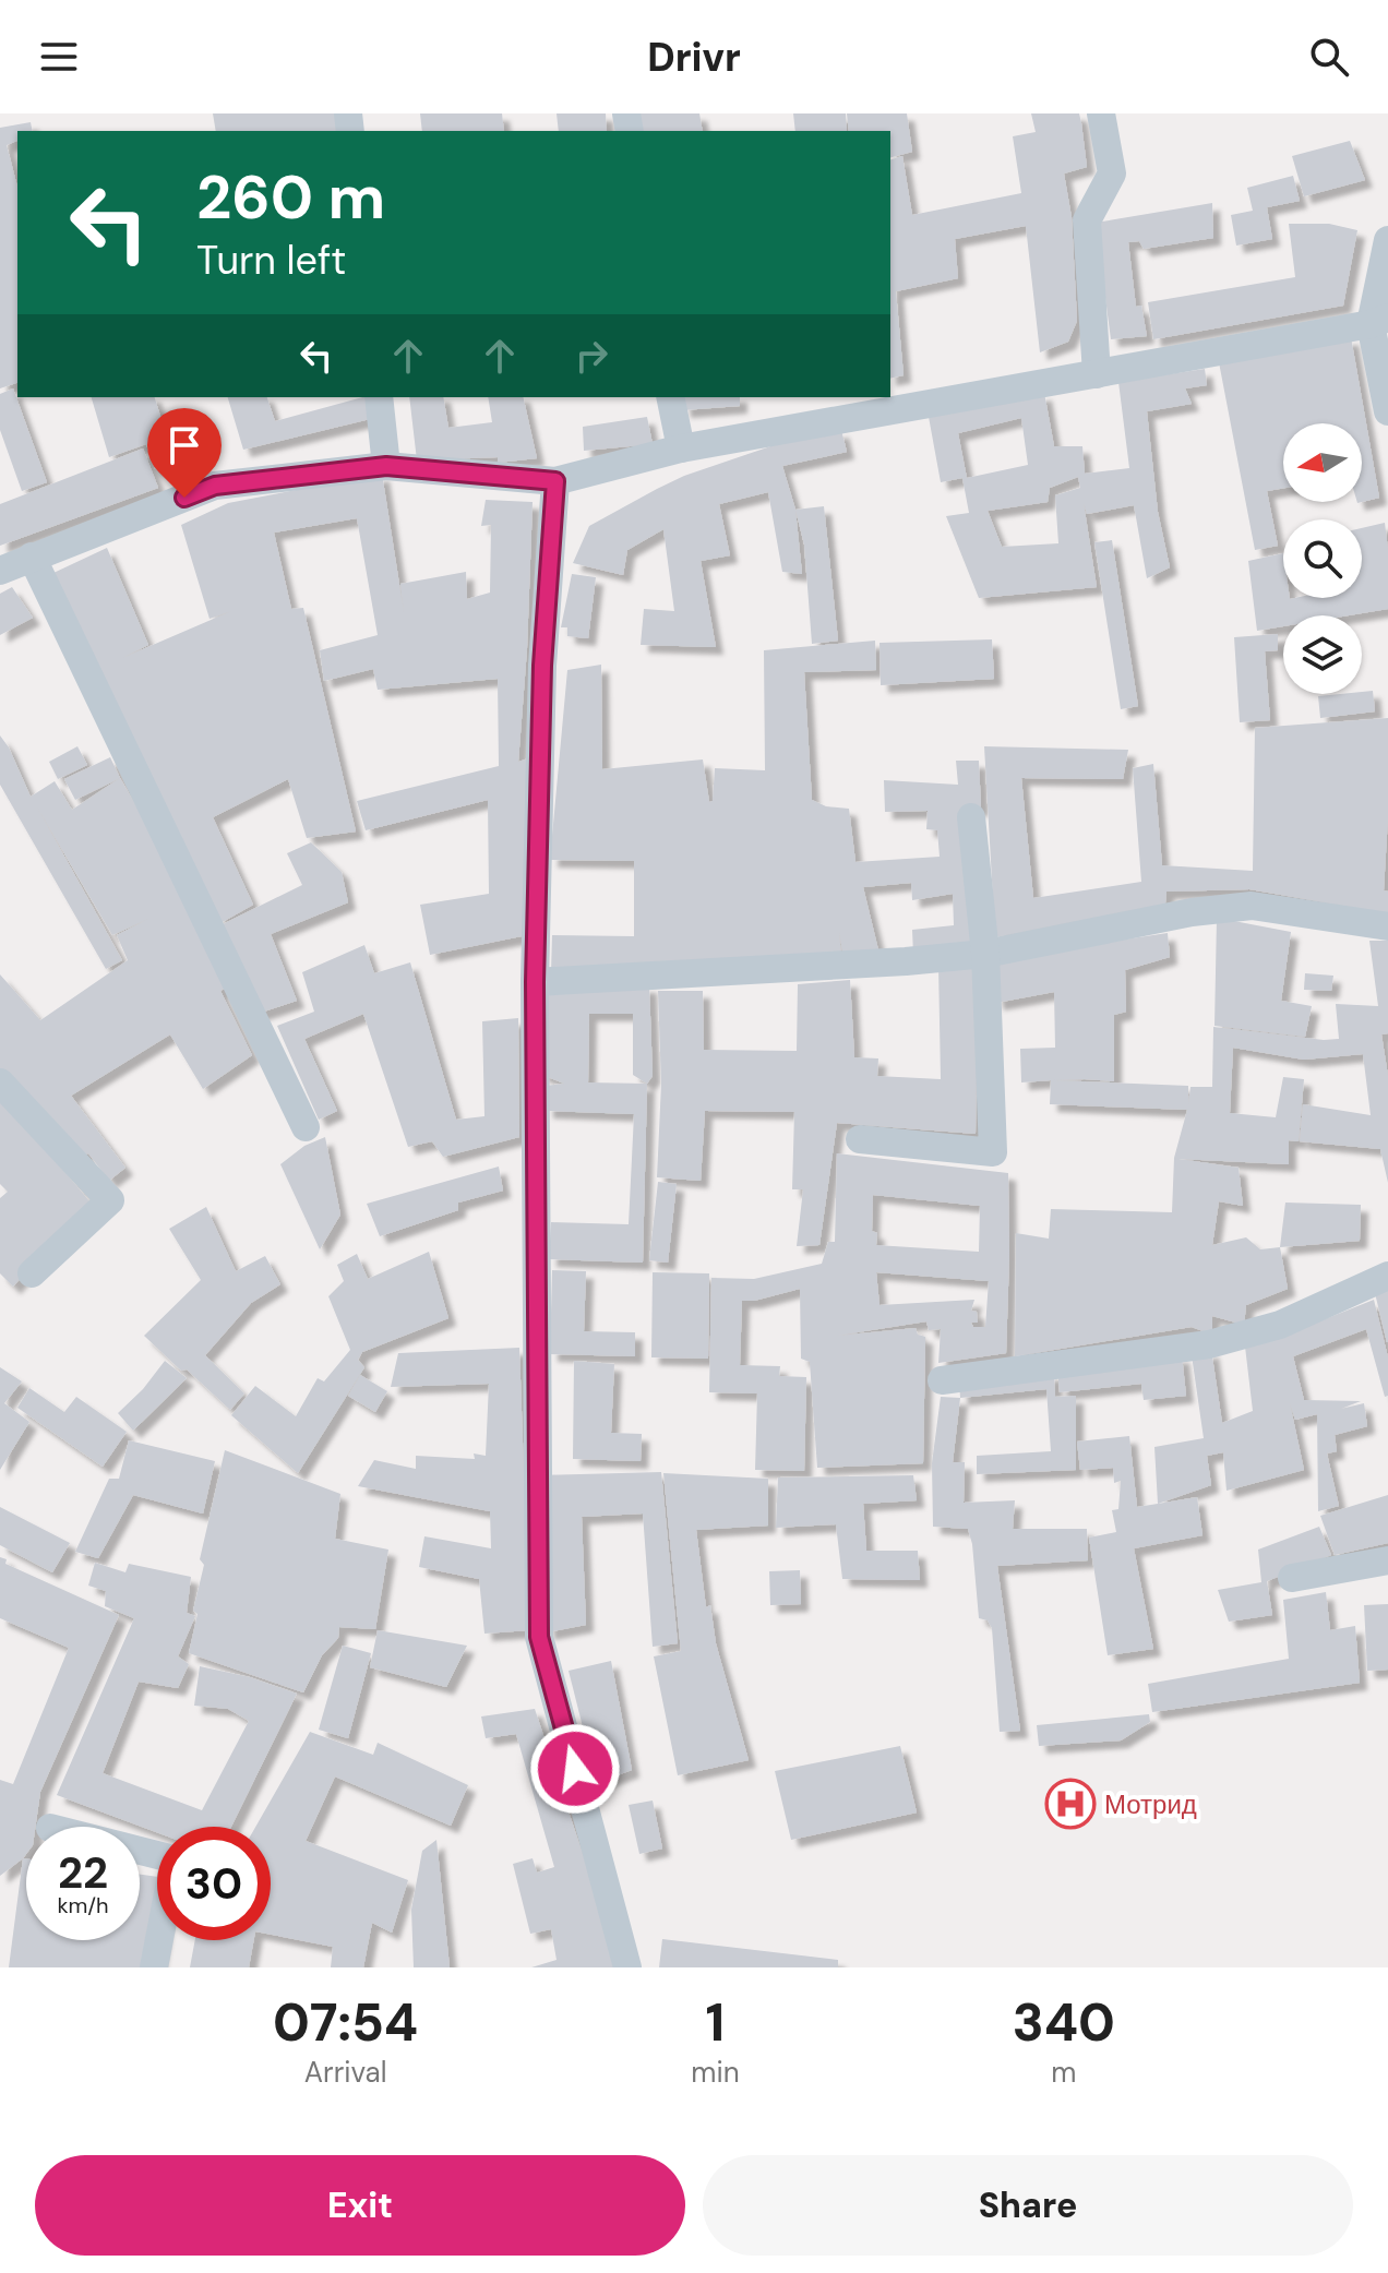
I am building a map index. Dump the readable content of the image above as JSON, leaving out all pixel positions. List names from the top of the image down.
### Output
{
  "places": {
    "hospital": ["Мотрид"]
  },
  "north": "left",
  "page": {
    "header": "Drivr",
    "turn": ["260 m", "Turn left"],
    "speed": "22 km/h",
    "limit": "30",
    "eta": [
      "07:54",
      "Arrival",
      "1",
      "min",
      "340",
      "m"
    ],
    "buttons": ["Exit", "Share"]
  }
}
